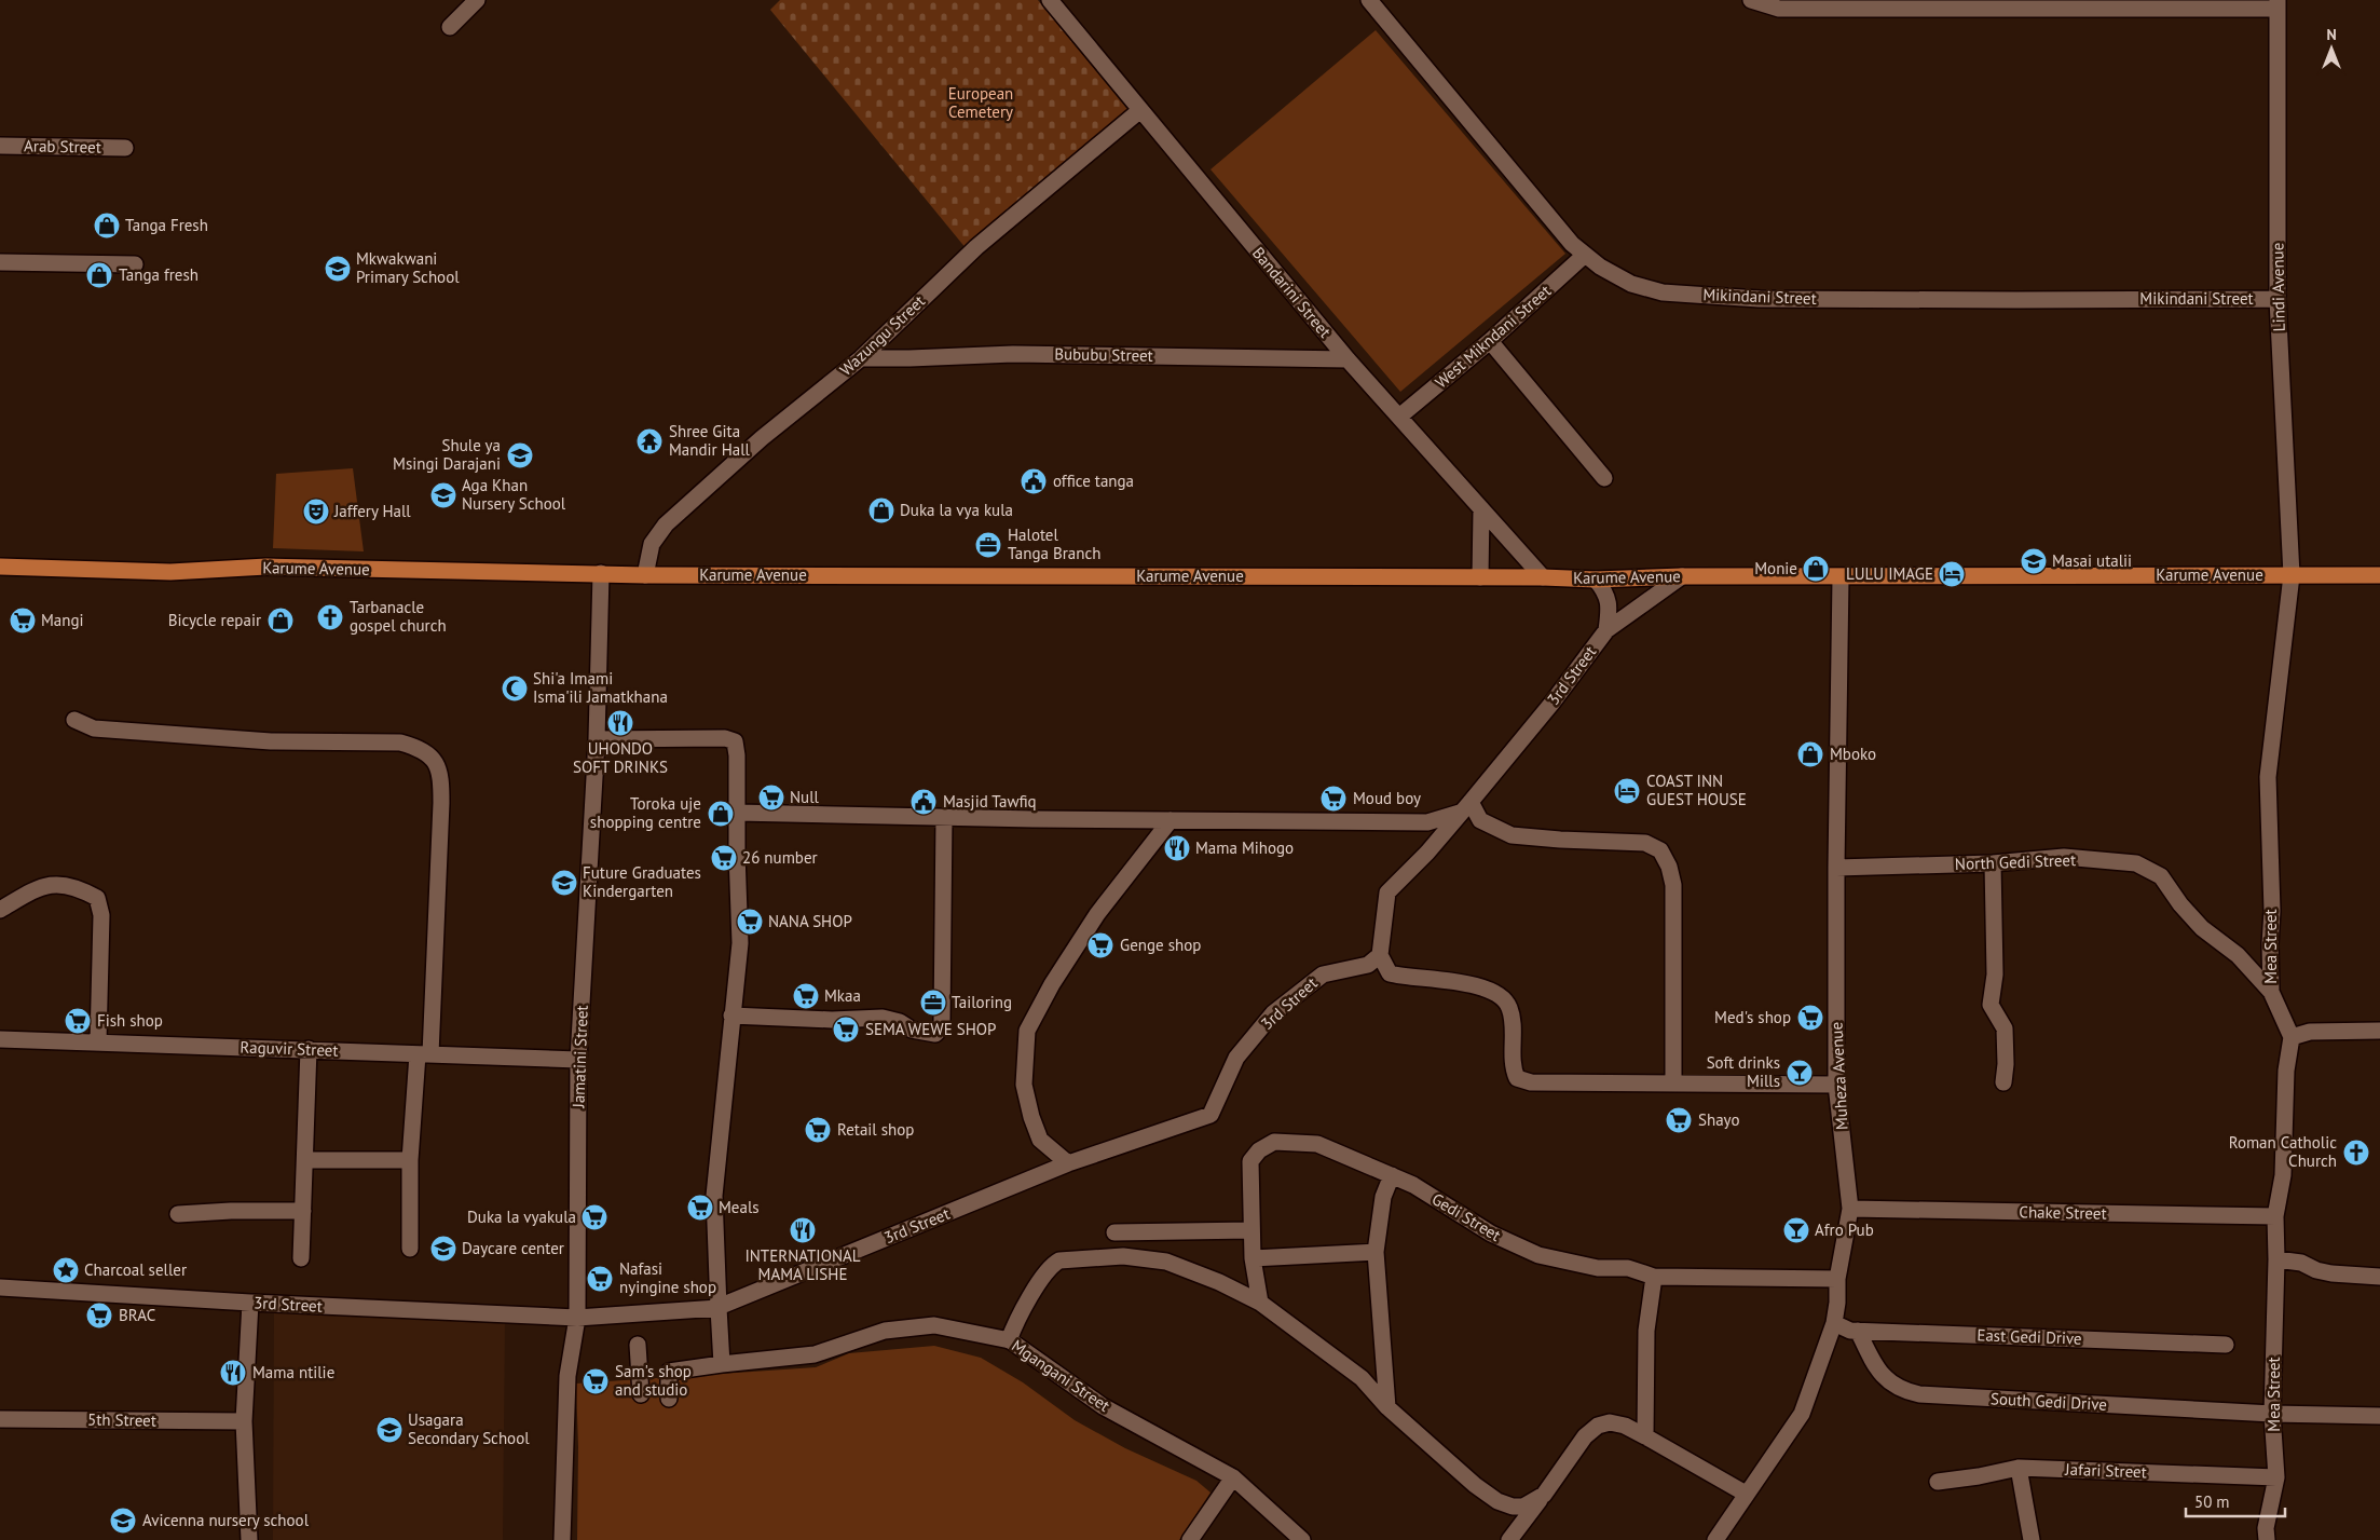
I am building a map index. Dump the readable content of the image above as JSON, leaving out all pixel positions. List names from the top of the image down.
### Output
{
  "streets": {
    "main road": ["Karume Avenue"],
    "street": [
      "Arab Street",
      "Lindi Avenue",
      "Bandarini Street",
      "Mikindani Street",
      "Wazungu Street",
      "West Mikndani Street",
      "Bububu Street",
      "3rd Street",
      "North Gedi Street",
      "Mea Street",
      "Raguvir Street",
      "Jamatini Street",
      "Muheza Avenue",
      "Chake Street",
      "Gedi Street",
      "East Gedi Drive",
      "Mgangani Street",
      "South Gedi Drive",
      "5th Street",
      "Jafari Street"
    ]
  },
  "crossings": [
    ["Lindi Avenue", "Mikindani Street"],
    ["Lindi Avenue", "Karume Avenue"],
    ["Lindi Avenue", "Mea Street"],
    ["Bandarini Street", "Wazungu Street"],
    ["Bandarini Street", "West Mikndani Street"],
    ["Bandarini Street", "Bububu Street"],
    ["Bandarini Street", "Karume Avenue"],
    ["Mikindani Street", "West Mikndani Street"],
    ["Wazungu Street", "Bububu Street"],
    ["Wazungu Street", "Karume Avenue"],
    ["Karume Avenue", "3rd Street"],
    ["Karume Avenue", "Mea Street"],
    ["Karume Avenue", "Jamatini Street"],
    ["Karume Avenue", "Muheza Avenue"],
    ["3rd Street", "Jamatini Street"],
    ["North Gedi Street", "Mea Street"],
    ["North Gedi Street", "Muheza Avenue"],
    ["Mea Street", "Chake Street"],
    ["Mea Street", "South Gedi Drive"],
    ["Mea Street", "Jafari Street"],
    ["Raguvir Street", "Jamatini Street"],
    ["Muheza Avenue", "Chake Street"],
    ["Muheza Avenue", "Gedi Street"],
    ["Muheza Avenue", "East Gedi Drive"],
    ["East Gedi Drive", "South Gedi Drive"]
  ],
  "parks": ["European Cemetery"],
  "places": {
    "shop": [
      "Tanga Fresh",
      "Tanga fresh",
      "Duka la vya kula",
      "Monie",
      "Bicycle repair",
      "Mboko",
      "Toroka uje shopping centre"
    ],
    "school or university": [
      "Mkwakwani Primary School",
      "Shule ya Msingi Darajani",
      "Aga Khan Nursery School",
      "Masai utalii",
      "Future Graduates Kindergarten",
      "Daycare center",
      "Usagara Secondary School",
      "Avicenna nursery school"
    ],
    "temple": ["Shree Gita Mandir Hall"],
    "public building": ["office tanga", "Masjid Tawfiq"],
    "theatre": ["Jaffery Hall"],
    "office": ["Halotel Tanga Branch", "Tailoring"],
    "hotel": ["LULU IMAGE", "COAST INN GUEST HOUSE"],
    "church": ["Tarbanacle gospel church", "Roman Catholic Church"],
    "supermarket": [
      "Mangi",
      "Null",
      "Moud boy",
      "26 number",
      "NANA SHOP",
      "Genge shop",
      "Mkaa",
      "Med's shop",
      "Fish shop",
      "SEMA WEWE SHOP",
      "Shayo",
      "Retail shop",
      "Meals",
      "Duka la vyakula",
      "Nafasi nyingine shop",
      "BRAC",
      "Sam's shop and studio"
    ],
    "mosque": ["Shi'a Imami Isma'ili Jamatkhana"],
    "restaurant": [
      "UHONDO SOFT DRINKS",
      "Mama Mihogo",
      "INTERNATIONAL MAMA LISHE",
      "Mama ntilie"
    ],
    "bar": ["Soft drinks Mills", "Afro Pub"],
    "place": ["Charcoal seller"]
  },
  "scale_bar": "50 m",
  "north": "top"
}
